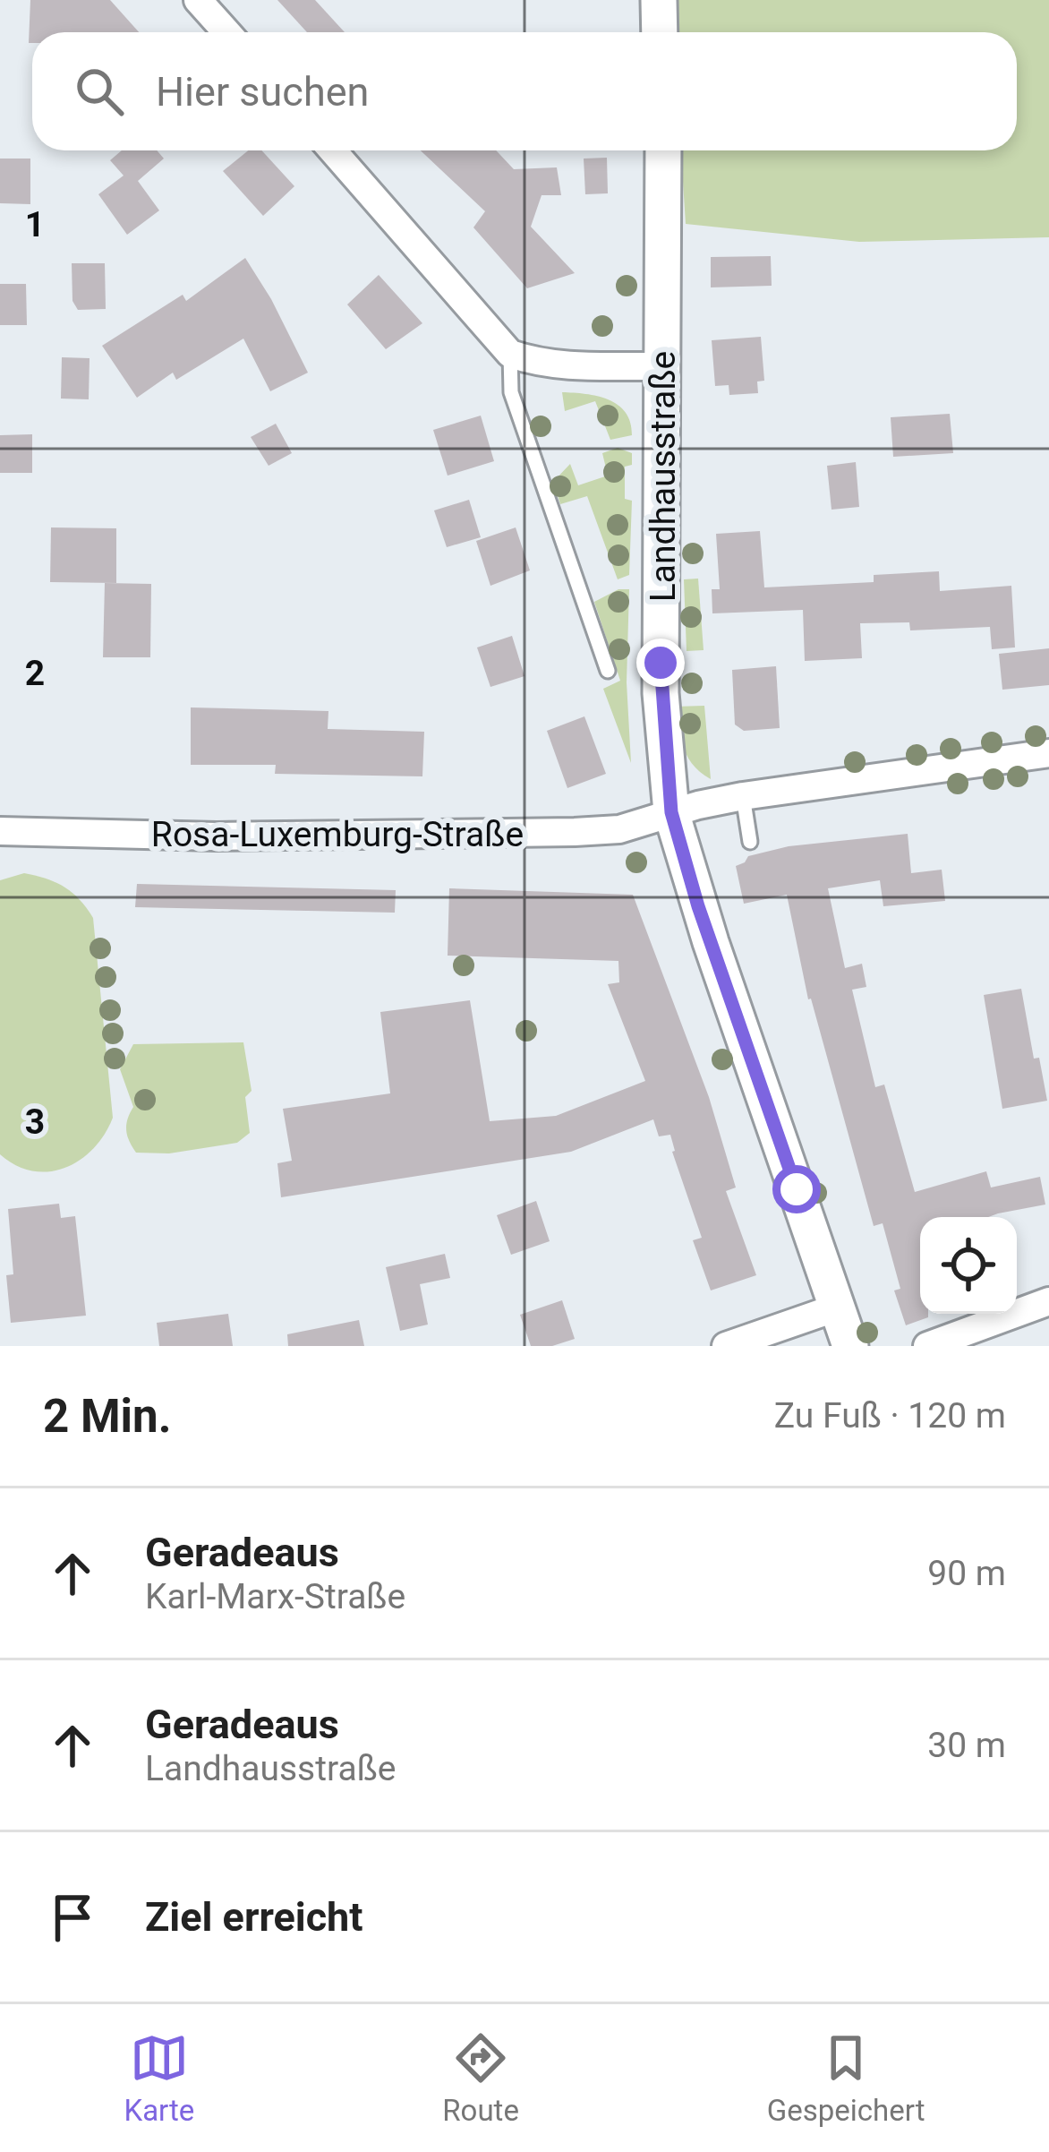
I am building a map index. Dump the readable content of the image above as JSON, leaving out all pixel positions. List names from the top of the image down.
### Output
{
  "streets": {
    "street": ["Landhausstraße", "Rosa-Luxemburg-Straße"]
  },
  "crossings": [
    ["Landhausstraße", "Rosa-Luxemburg-Straße"]
  ],
  "page": {
    "search": "Hier suchen",
    "heading": ["2 Min.", "Zu Fuß · 120 m"],
    "list": [
      ["Geradeaus", "Karl-Marx-Straße", "90 m"],
      ["Geradeaus", "Landhausstraße", "30 m"],
      "Ziel erreicht"
    ],
    "nav": ["Karte", "Route", "Gespeichert"]
  },
  "grid": {
    "rows": ["1", "2", "3"]
  }
}
